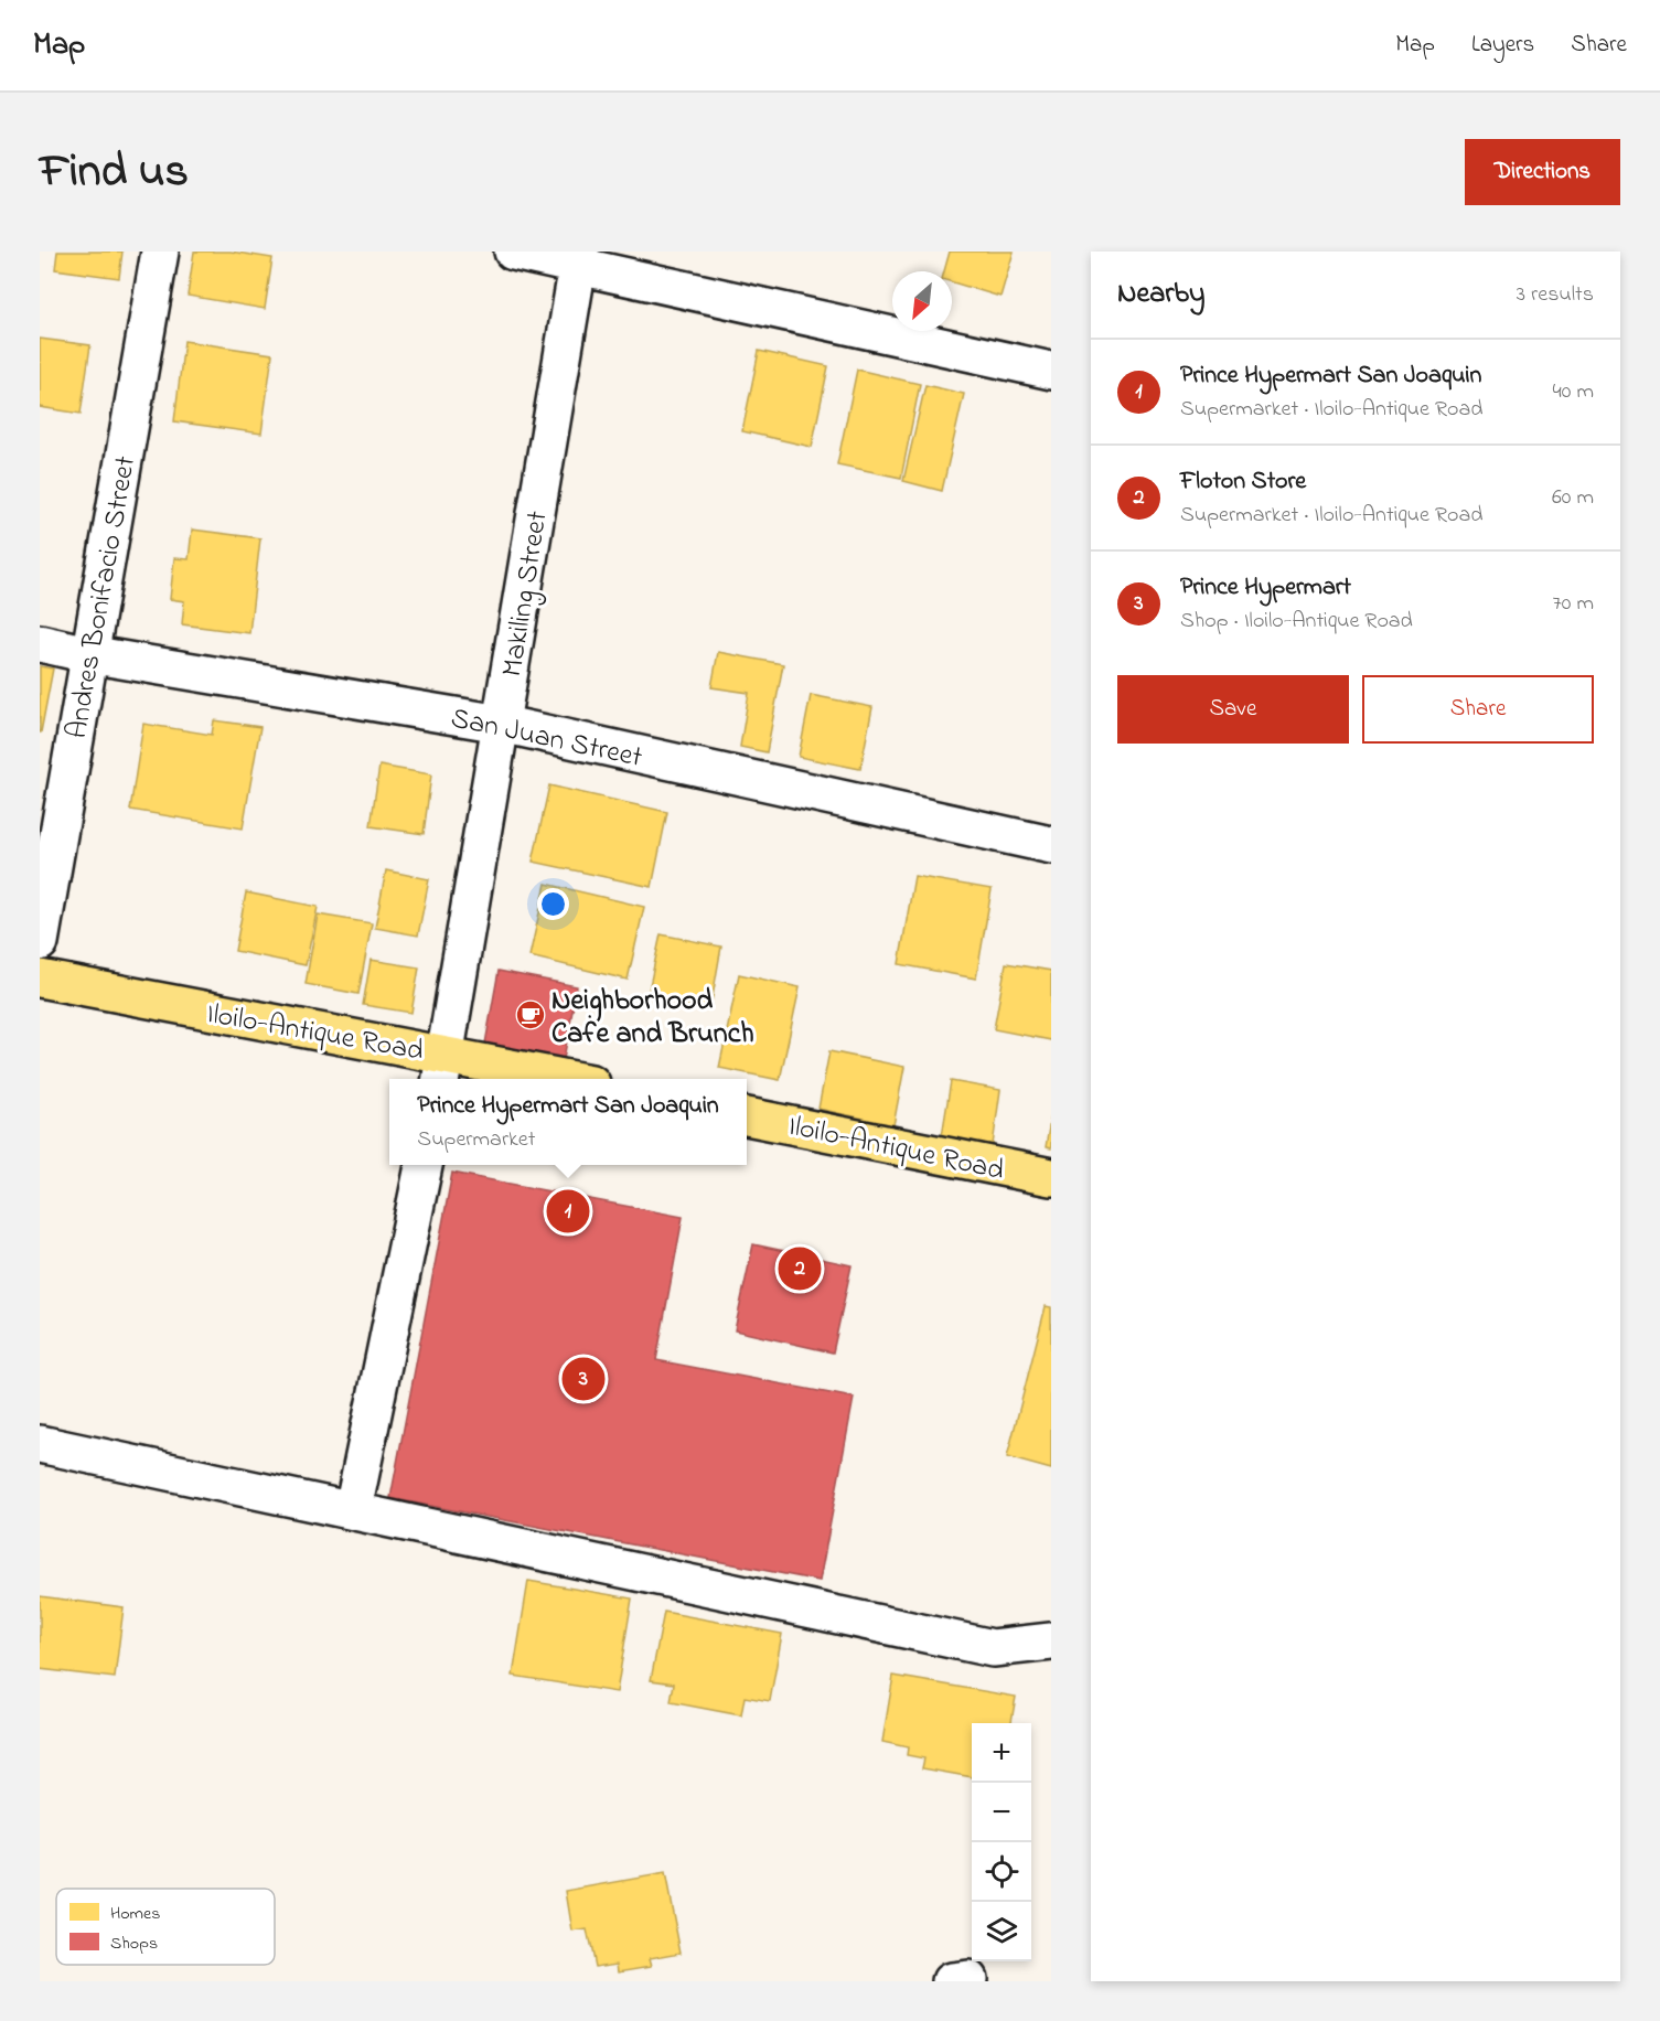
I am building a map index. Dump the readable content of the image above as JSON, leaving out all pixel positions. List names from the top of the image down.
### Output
{
  "streets": {
    "main road": ["Iloilo-Antique Road"],
    "street": ["Makiling Street", "Andres Bonifacio Street", "San Juan Street"]
  },
  "crossings": [
    ["Makiling Street", "San Juan Street"],
    ["Makiling Street", "Iloilo-Antique Road"],
    ["Andres Bonifacio Street", "San Juan Street"]
  ],
  "places": {
    "cafe": ["Neighborhood Cafe and Brunch"]
  },
  "legend": ["Homes", "Shops"],
  "north": "bottom left",
  "page": {
    "header": "Map",
    "nav": ["Map", "Layers", "Share"],
    "title": "Find us",
    "buttons": [
      "Directions",
      ["Save", "Share"]
    ],
    "heading": ["Nearby", "3 results"],
    "list": [
      {
        "mark": "1",
        "name": "Prince Hypermart San Joaquin",
        "note": "Supermarket · Iloilo-Antique Road",
        "value": "40 m"
      },
      {
        "mark": "2",
        "name": "Floton Store",
        "note": "Supermarket · Iloilo-Antique Road",
        "value": "60 m"
      },
      {
        "mark": "3",
        "name": "Prince Hypermart",
        "note": "Shop · Iloilo-Antique Road",
        "value": "70 m"
      }
    ],
    "popup": ["Prince Hypermart San Joaquin", "Supermarket"],
    "pins": ["1", "2", "3"],
    "map_buttons": ["+", "−"]
  }
}
